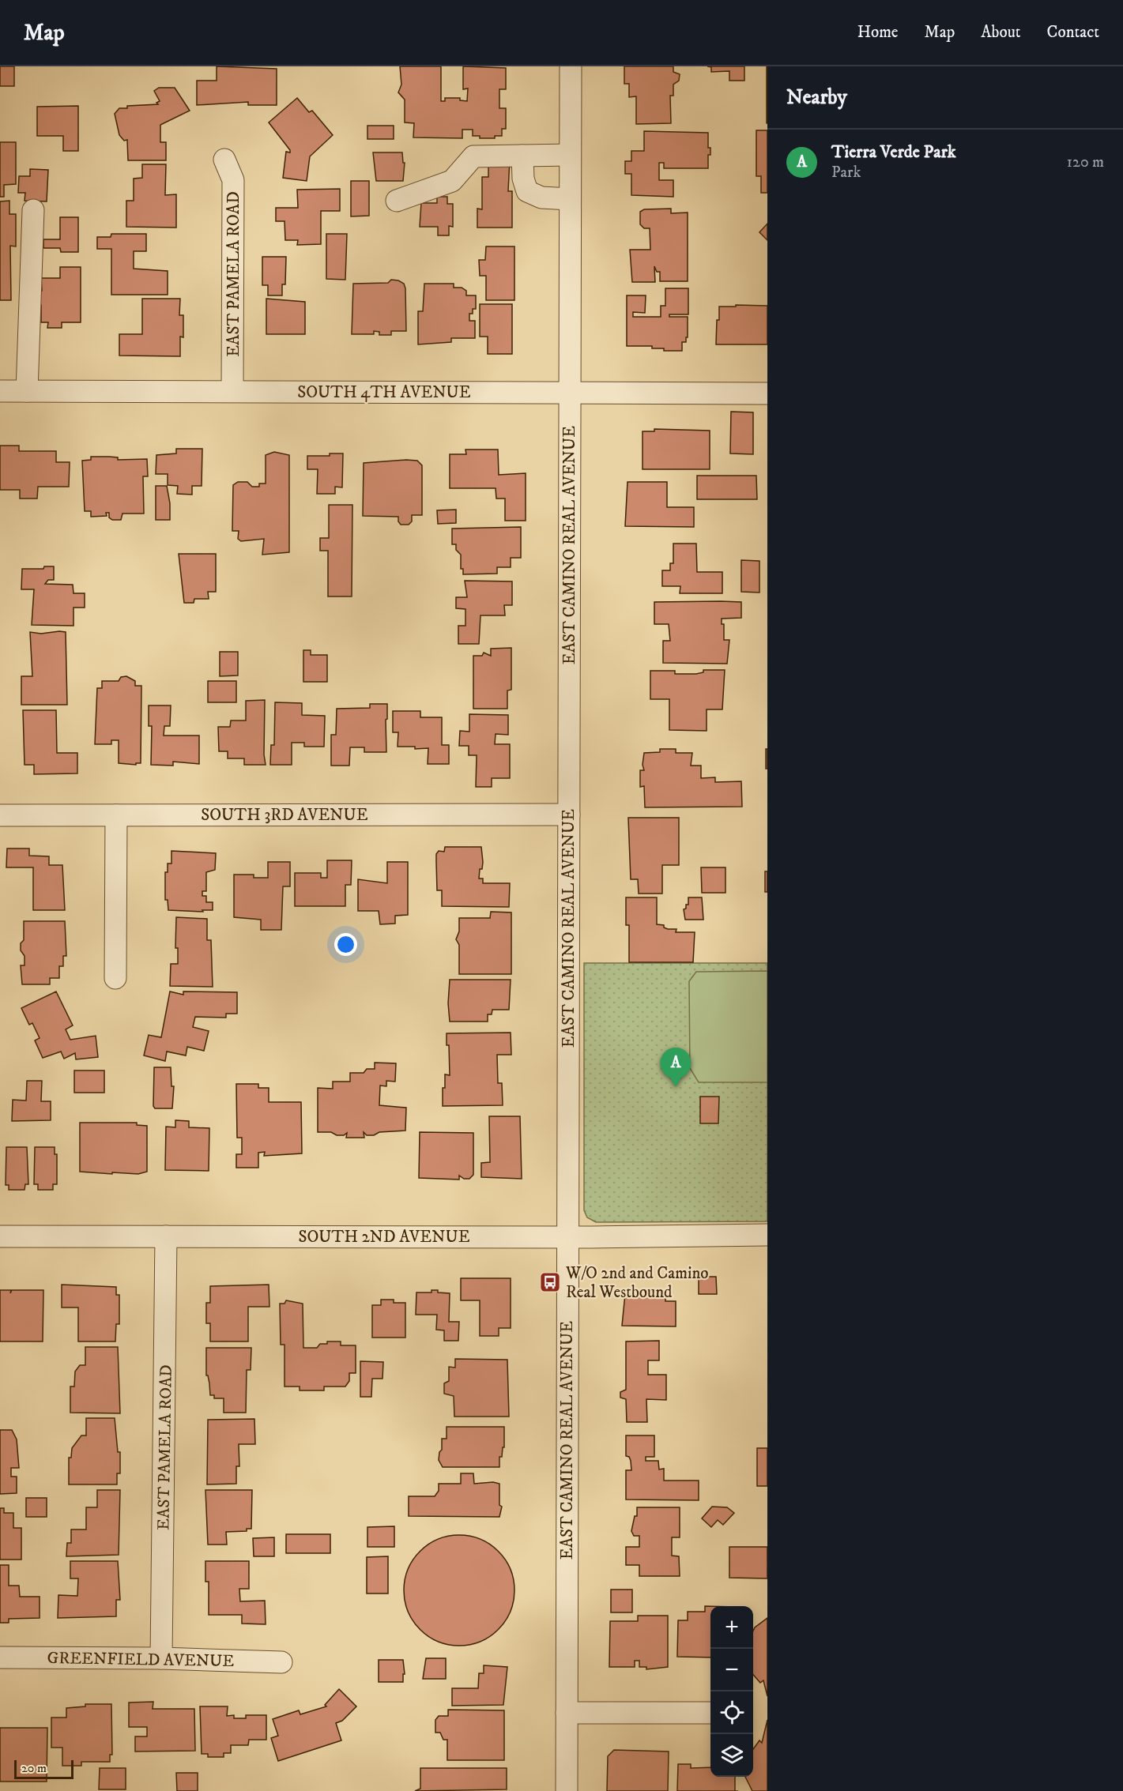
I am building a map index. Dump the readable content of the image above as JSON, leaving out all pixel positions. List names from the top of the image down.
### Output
{
  "streets": {
    "street": [
      "EAST PAMELA ROAD",
      "SOUTH 4TH AVENUE",
      "EAST CAMINO REAL AVENUE",
      "SOUTH 3RD AVENUE",
      "SOUTH 2ND AVENUE",
      "GREENFIELD AVENUE"
    ]
  },
  "crossings": [
    ["EAST PAMELA ROAD", "SOUTH 4TH AVENUE"],
    ["EAST PAMELA ROAD", "SOUTH 2ND AVENUE"],
    ["EAST PAMELA ROAD", "GREENFIELD AVENUE"],
    ["SOUTH 4TH AVENUE", "EAST CAMINO REAL AVENUE"],
    ["EAST CAMINO REAL AVENUE", "SOUTH 3RD AVENUE"],
    ["EAST CAMINO REAL AVENUE", "SOUTH 2ND AVENUE"]
  ],
  "places": {
    "bus stop": ["W/O 2nd and Camino Real Westbound"]
  },
  "scale_bar": "20 m",
  "page": {
    "header": "Map",
    "nav": [
      "Home",
      "Map",
      "About",
      "Contact"
    ],
    "heading": "Nearby",
    "list": [
      {
        "mark": "A",
        "name": "Tierra Verde Park",
        "note": "Park",
        "value": "120 m"
      }
    ],
    "pins": "A",
    "map_buttons": ["+", "−"],
    "scale": "20 m"
  }
}
